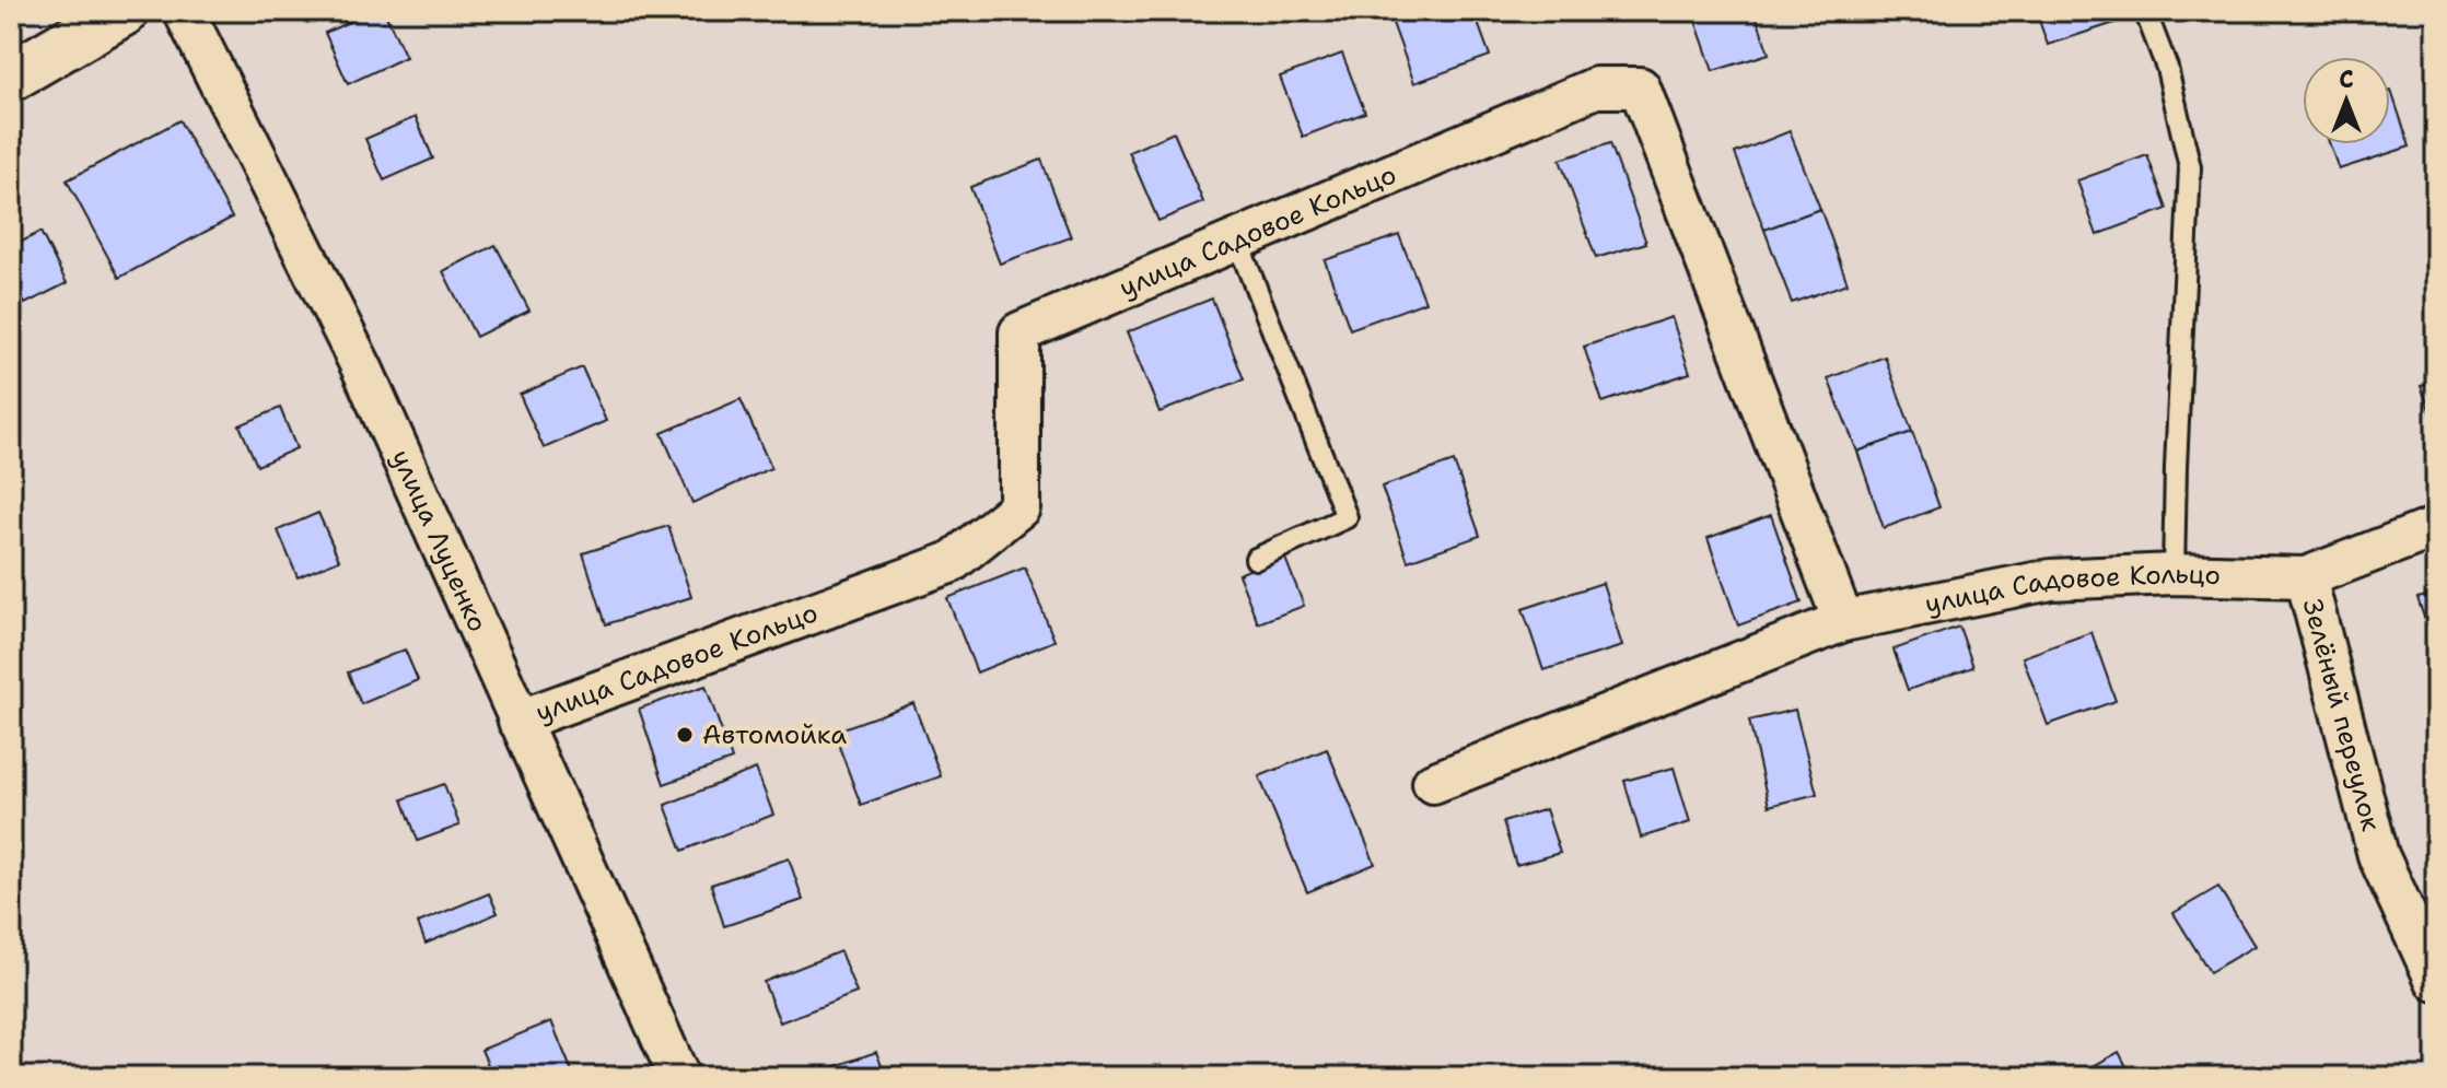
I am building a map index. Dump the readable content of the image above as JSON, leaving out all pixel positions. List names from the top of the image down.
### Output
{
  "streets": {
    "street": ["улица Садовое Кольцо", "улица Луценко", "Зелёный переулок"]
  },
  "crossings": [
    ["улица Садовое Кольцо", "улица Луценко"],
    ["улица Садовое Кольцо", "Зелёный переулок"]
  ],
  "places": ["Автомойка"],
  "north": "top"
}
